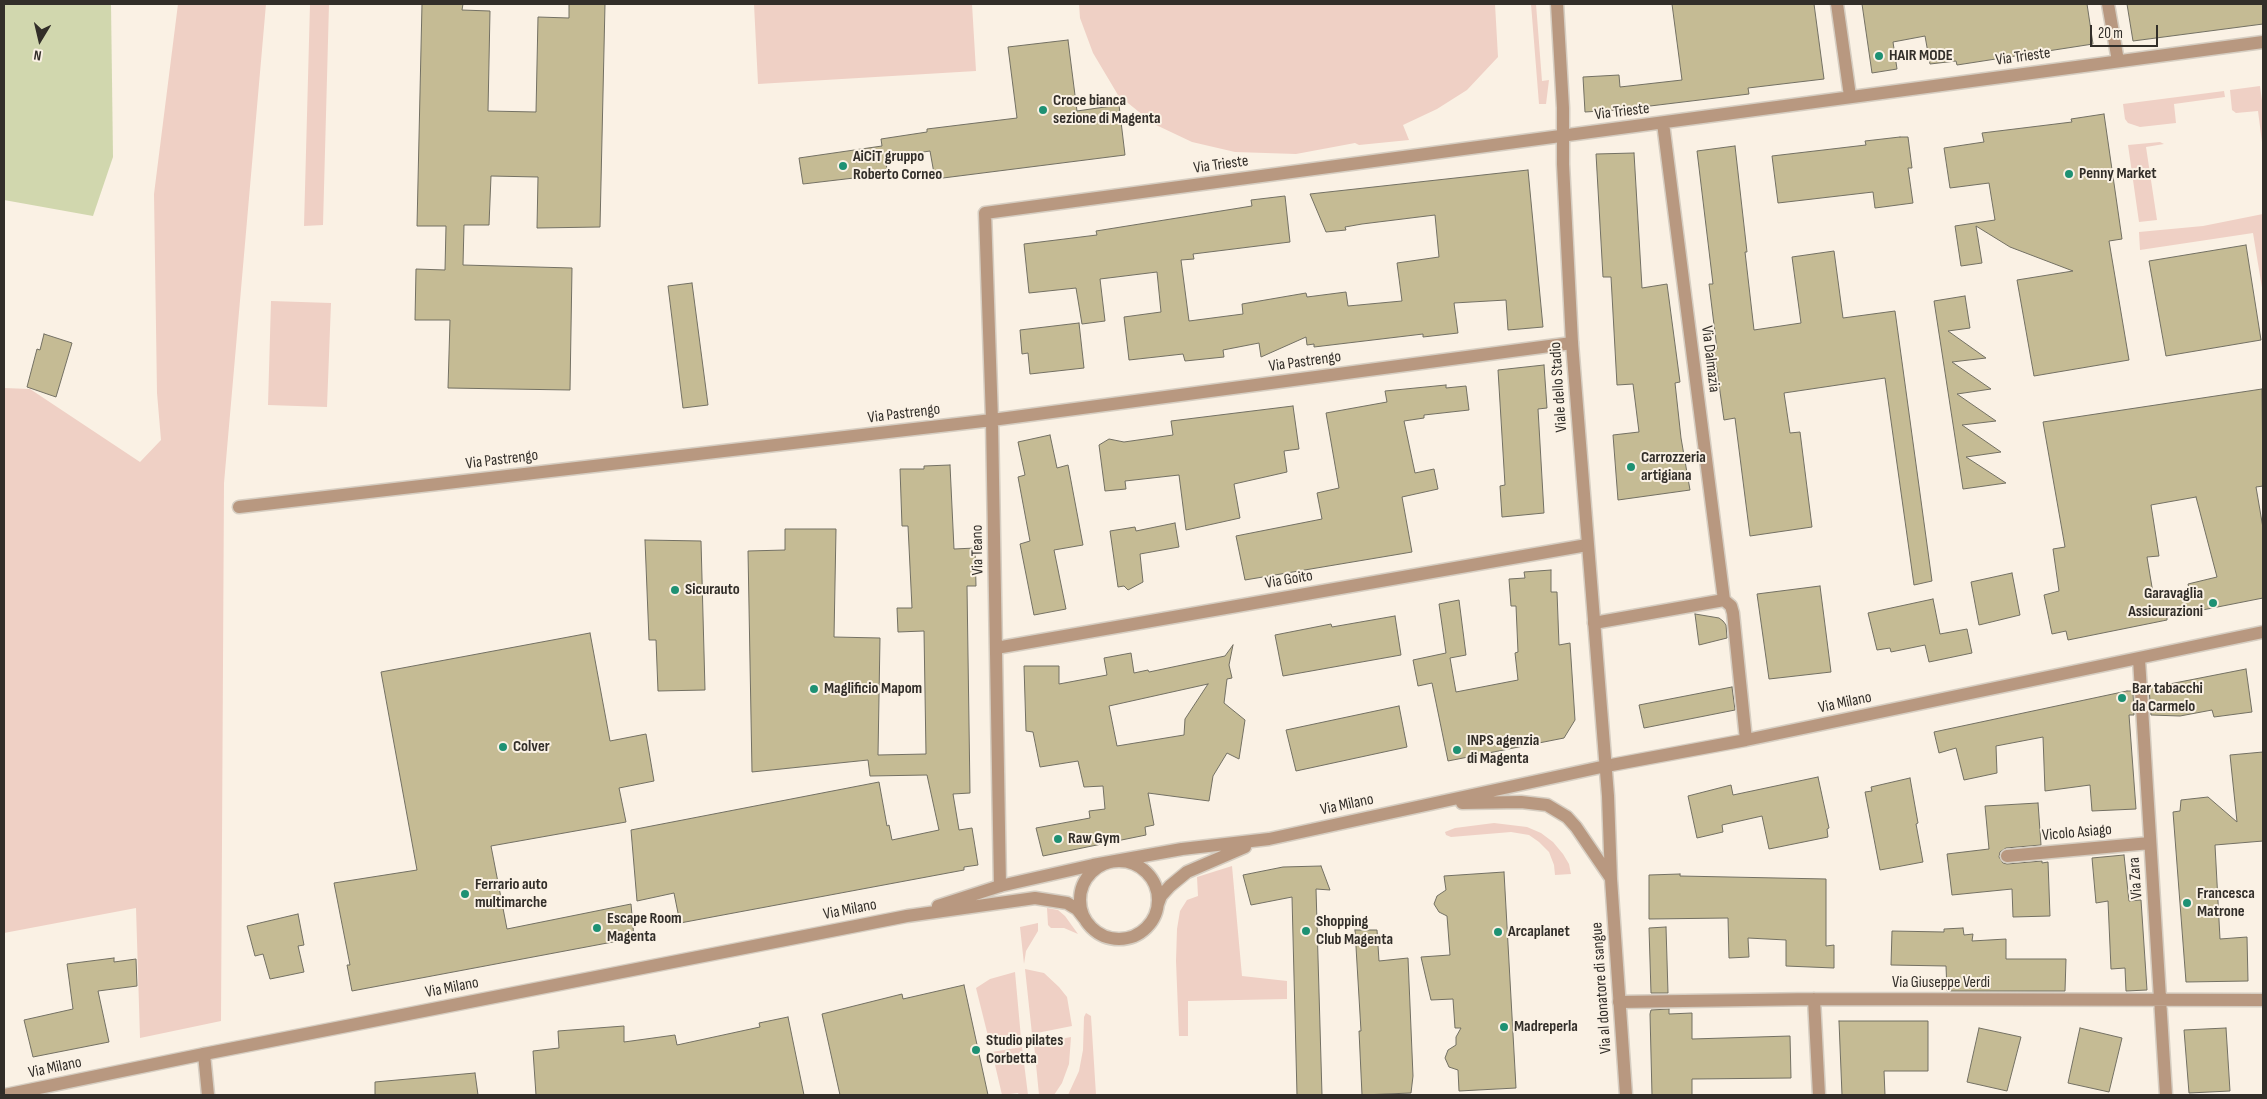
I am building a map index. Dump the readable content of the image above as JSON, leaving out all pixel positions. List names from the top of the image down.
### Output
{
  "streets": {
    "street": [
      "Via Trieste",
      "Via Dalmazia",
      "Via Pastrengo",
      "Viale dello Stadio",
      "Via Teano",
      "Via Goito",
      "Via Milano",
      "Vicolo Asiago",
      "Via Zara",
      "Via Giuseppe Verdi",
      "Via al donatore di sangue"
    ]
  },
  "crossings": [
    ["Via Trieste", "Via Dalmazia"],
    ["Via Trieste", "Viale dello Stadio"],
    ["Via Trieste", "Via Teano"],
    ["Via Dalmazia", "Via Milano"],
    ["Via Pastrengo", "Viale dello Stadio"],
    ["Via Pastrengo", "Via Teano"],
    ["Viale dello Stadio", "Via Goito"],
    ["Viale dello Stadio", "Via Milano"],
    ["Viale dello Stadio", "Via al donatore di sangue"],
    ["Via Teano", "Via Goito"],
    ["Via Teano", "Via Milano"],
    ["Via Milano", "Via Zara"],
    ["Via Milano", "Via al donatore di sangue"],
    ["Vicolo Asiago", "Via Zara"],
    ["Via Zara", "Via Giuseppe Verdi"],
    ["Via Giuseppe Verdi", "Via al donatore di sangue"]
  ],
  "places": [
    "HAIR MODE",
    "Croce bianca sezione di Magenta",
    "AiCiT gruppo Roberto Corneo",
    "Penny Market",
    "Carrozzeria artigiana",
    "Sicurauto",
    "Garavaglia Assicurazioni",
    "Maglificio Mapom",
    "Bar tabacchi da Carmelo",
    "Colver",
    "INPS agenzia di Magenta",
    "Raw Gym",
    "Ferrario auto multimarche",
    "Francesca Matrone",
    "Escape Room Magenta",
    "Shopping Club Magenta",
    "Arcaplanet",
    "Madreperla",
    "Studio pilates Corbetta"
  ],
  "scale_bar": "20 m",
  "north": "bottom"
}
